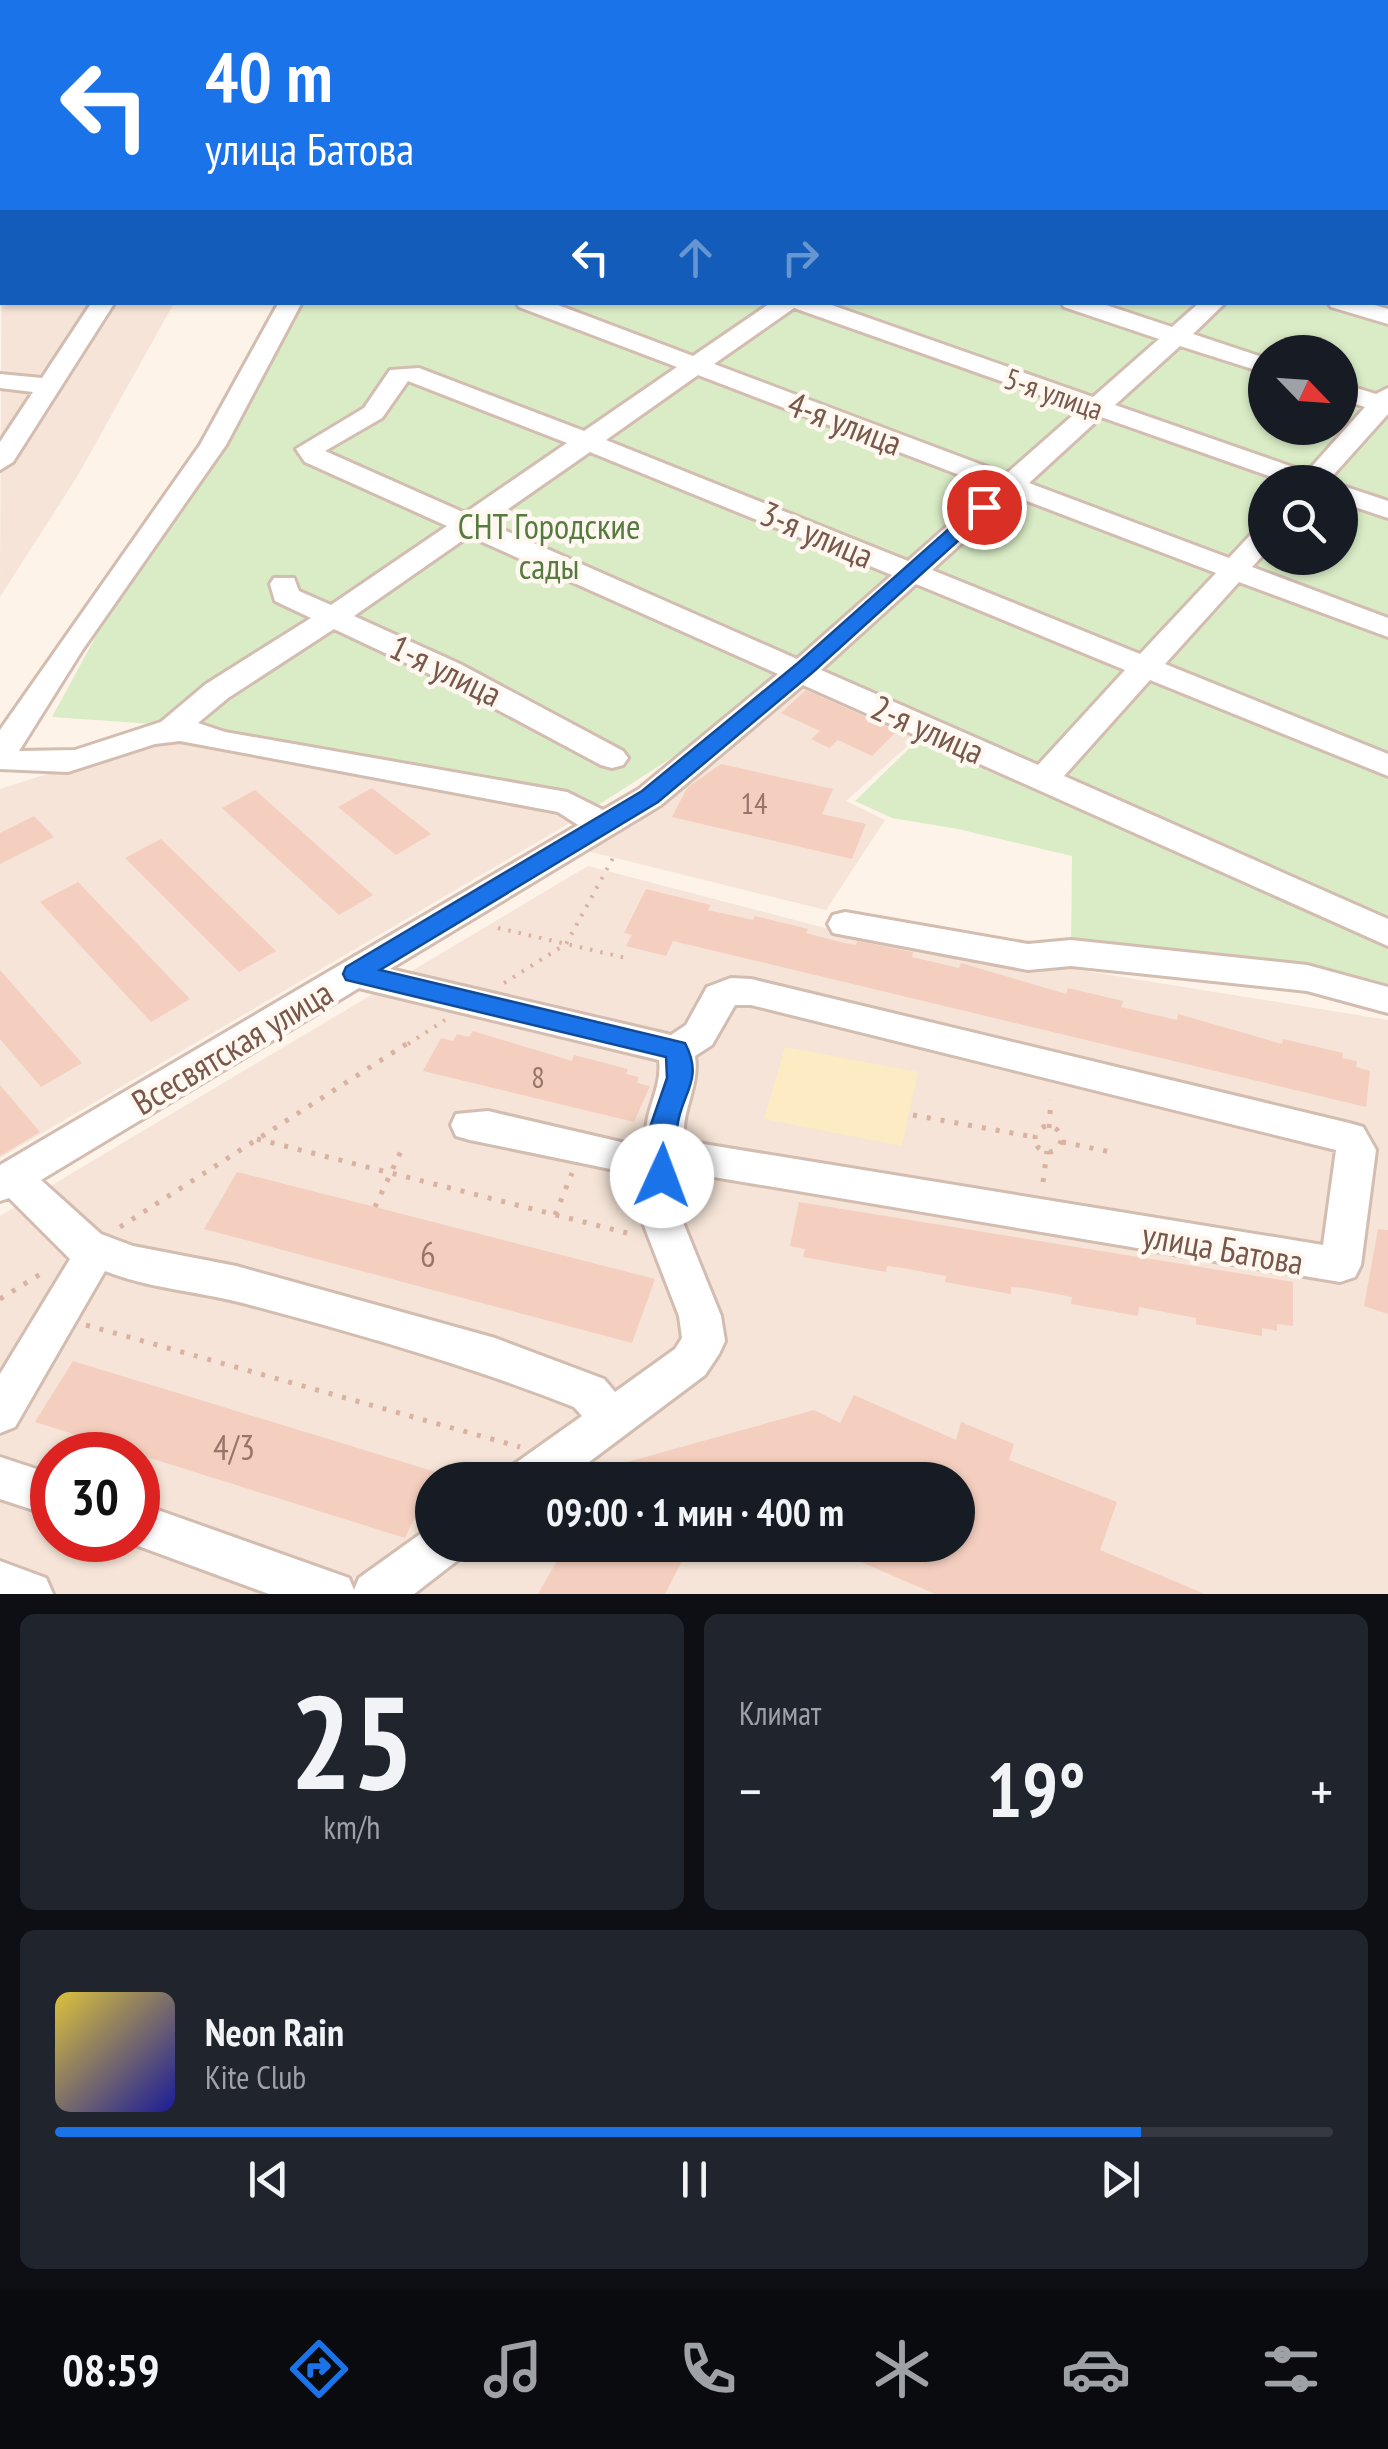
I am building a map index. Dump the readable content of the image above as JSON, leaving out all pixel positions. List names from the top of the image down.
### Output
{
  "streets": {
    "street": [
      "5-я улица",
      "4-я улица",
      "3-я улица",
      "1-я улица",
      "2-я улица",
      "Всесвятская улица",
      "улица Батова"
    ]
  },
  "crossings": [
    ["5-я улица", "Всесвятская улица"],
    ["4-я улица", "Всесвятская улица"],
    ["3-я улица", "2-я улица"],
    ["3-я улица", "Всесвятская улица"],
    ["2-я улица", "Всесвятская улица"]
  ],
  "parks": ["СНТ Городские сады"],
  "house_numbers": [
    "14",
    "8",
    "6",
    "4/3"
  ],
  "north": "bottom right",
  "page": {
    "turn": ["40 m", "улица Батова"],
    "limit": "30",
    "trip": "09:00 · 1 мин · 400 m",
    "tile": [
      ["25", "km/h"],
      "Климат"
    ],
    "heat": ["−", "19°", "+"],
    "song": ["Neon Rain", "Kite Club"],
    "tabs": "08:59"
  }
}
